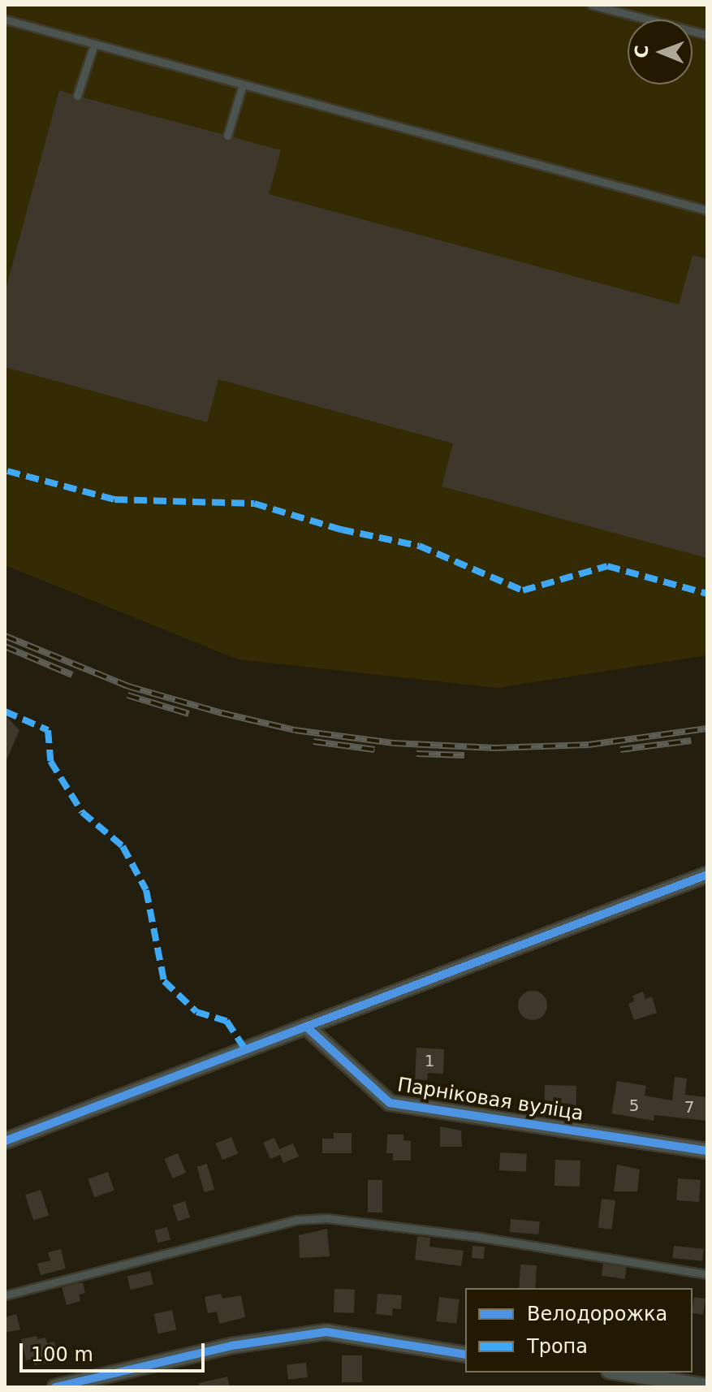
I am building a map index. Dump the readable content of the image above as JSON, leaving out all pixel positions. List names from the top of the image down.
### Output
{
  "streets": {
    "street": ["Парніковая вуліца"]
  },
  "house_numbers": ["1", "5", "7"],
  "legend": ["Велодорожка", "Тропа"],
  "scale_bar": "100 m",
  "north": "left"
}
